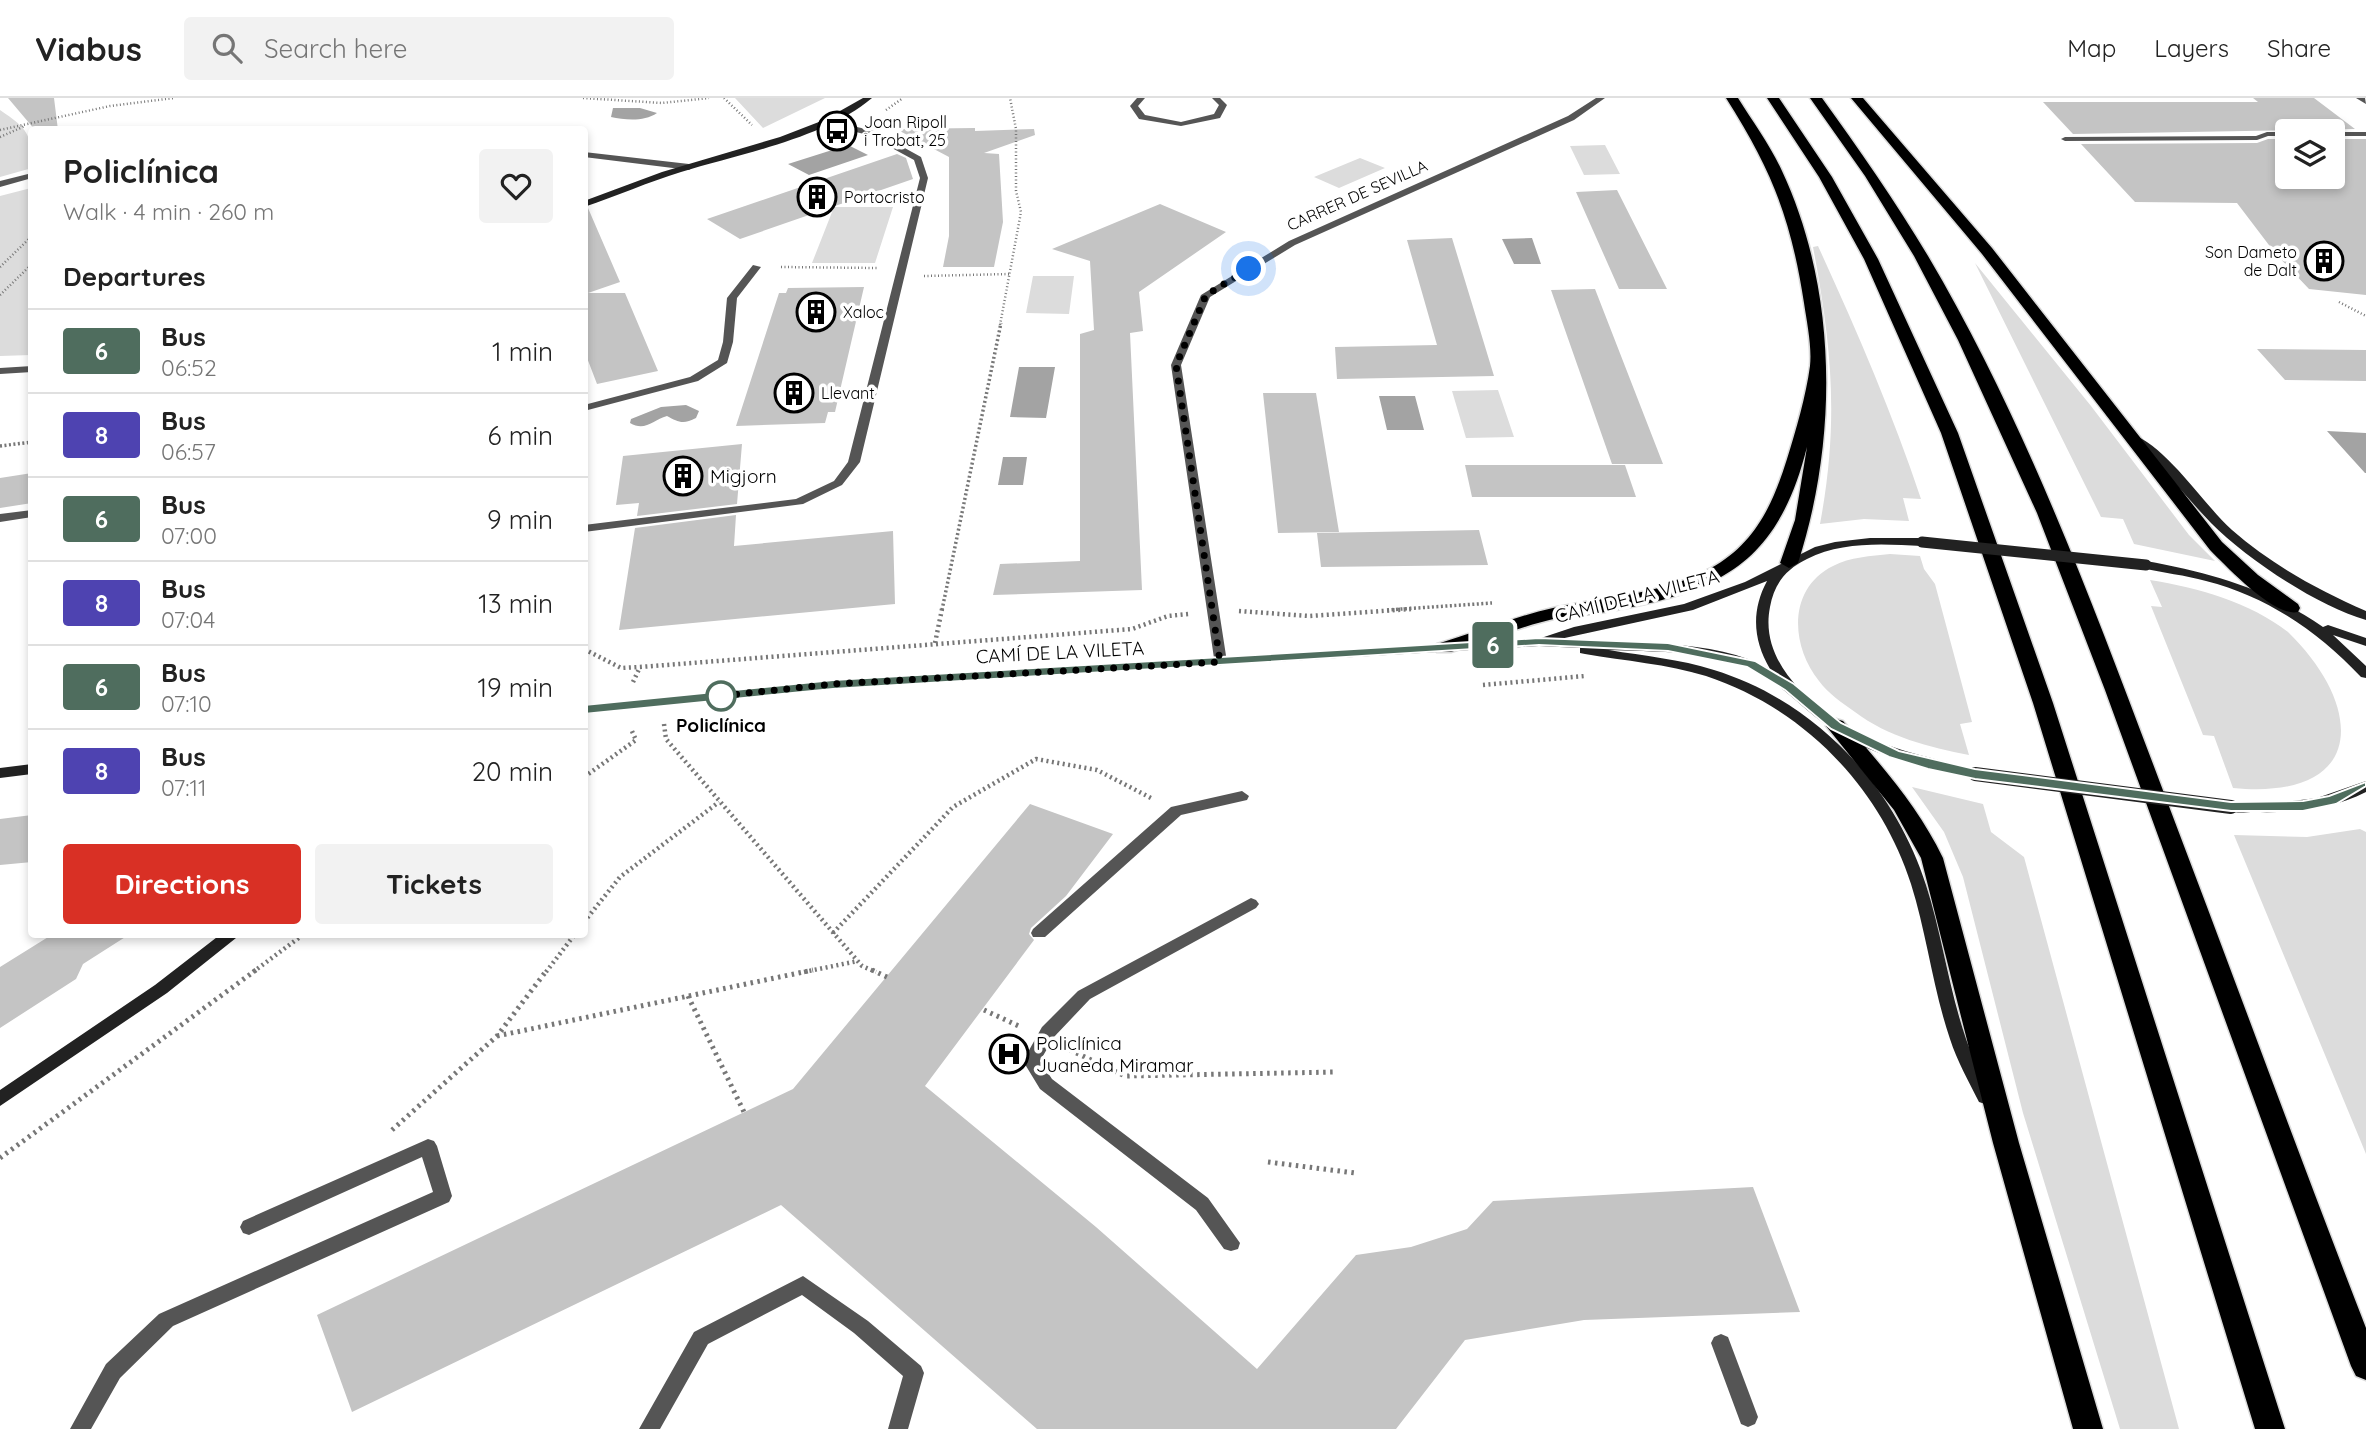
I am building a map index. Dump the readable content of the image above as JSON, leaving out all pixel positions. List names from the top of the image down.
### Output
{
  "streets": {
    "street": ["CARRER DE SEVILLA", "CAMÍ DE LA VILETA"]
  },
  "crossings": [
    ["CARRER DE SEVILLA", "CAMÍ DE LA VILETA"]
  ],
  "places": {
    "bus stop": ["Joan Ripoll i Trobat, 25"],
    "building": [
      "Portocristo",
      "Son Dameto de Dalt",
      "Xaloc",
      "Llevant",
      "Migjorn"
    ],
    "other": ["Policlínica"],
    "hospital": ["Policlínica Juaneda Miramar"]
  },
  "lines": ["bus line 6"],
  "page": {
    "header": "Viabus",
    "search": "Search here",
    "nav": ["Map", "Layers", "Share"],
    "on_map": "6",
    "heading": [
      ["Policlínica", "Walk · 4 min · 260 m"],
      "Departures"
    ],
    "list": [
      {
        "mark": "6",
        "name": "Bus",
        "note": "06:52",
        "value": "1 min"
      },
      {
        "mark": "8",
        "name": "Bus",
        "note": "06:57",
        "value": "6 min"
      },
      {
        "mark": "6",
        "name": "Bus",
        "note": "07:00",
        "value": "9 min"
      },
      {
        "mark": "8",
        "name": "Bus",
        "note": "07:04",
        "value": "13 min"
      },
      {
        "mark": "6",
        "name": "Bus",
        "note": "07:10",
        "value": "19 min"
      },
      {
        "mark": "8",
        "name": "Bus",
        "note": "07:11",
        "value": "20 min"
      }
    ],
    "buttons": ["Directions", "Tickets"]
  }
}
